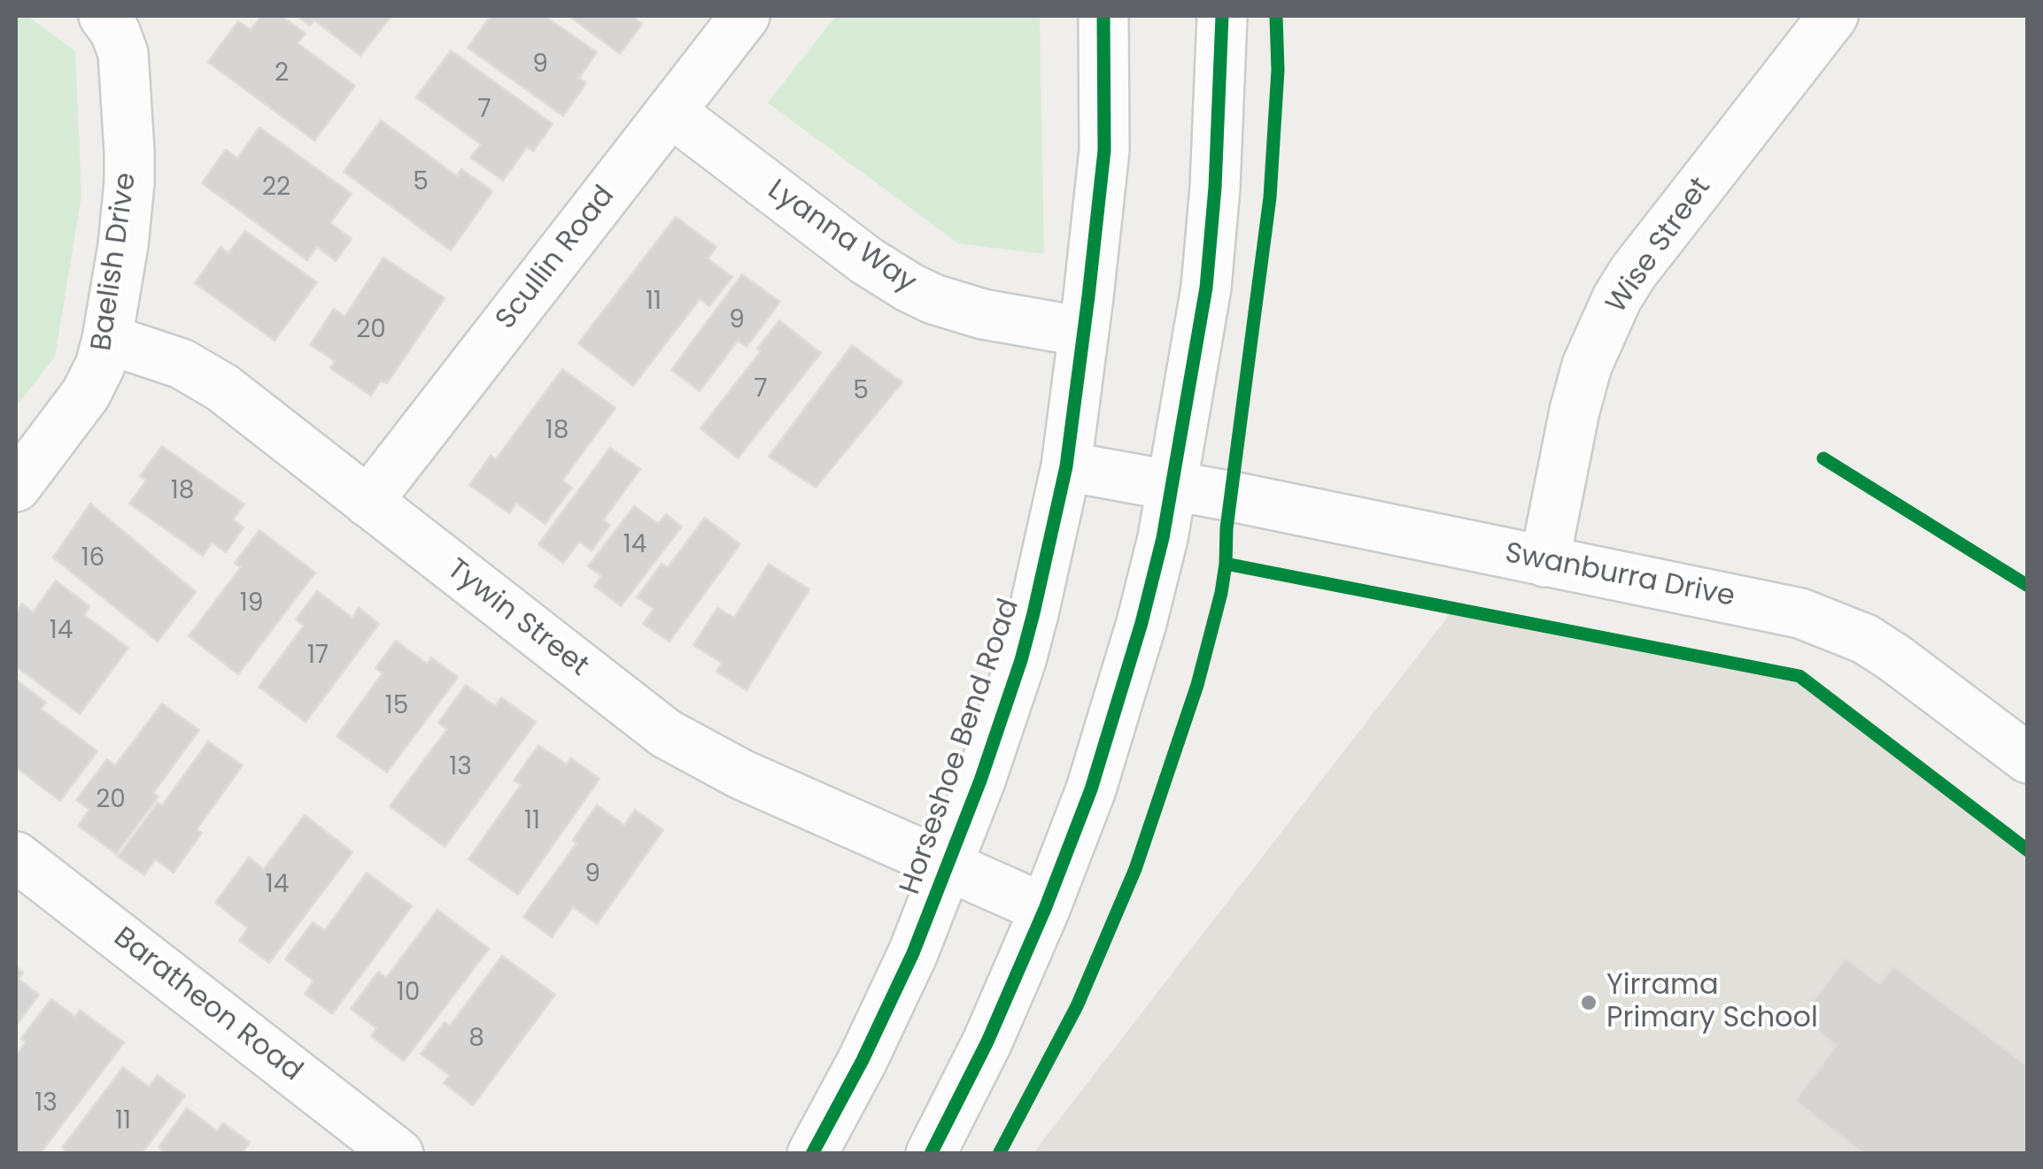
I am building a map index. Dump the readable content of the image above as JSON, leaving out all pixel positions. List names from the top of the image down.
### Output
{
  "streets": {
    "street": [
      "Lyanna Way",
      "Wise Street",
      "Scullin Road",
      "Baelish Drive",
      "Swanburra Drive",
      "Tywin Street",
      "Horseshoe Bend Road",
      "Baratheon Road"
    ]
  },
  "crossings": [
    ["Lyanna Way", "Scullin Road"],
    ["Lyanna Way", "Horseshoe Bend Road"],
    ["Wise Street", "Swanburra Drive"],
    ["Scullin Road", "Tywin Street"],
    ["Baelish Drive", "Tywin Street"],
    ["Swanburra Drive", "Horseshoe Bend Road"],
    ["Tywin Street", "Horseshoe Bend Road"]
  ],
  "places": ["Yirrama Primary School"],
  "house_numbers": [
    "9",
    "2",
    "7",
    "5",
    "22",
    "11",
    "9",
    "20",
    "7",
    "5",
    "18",
    "18",
    "14",
    "16",
    "19",
    "14",
    "17",
    "15",
    "13",
    "20",
    "11",
    "9",
    "14",
    "10",
    "8",
    "13",
    "11"
  ]
}
